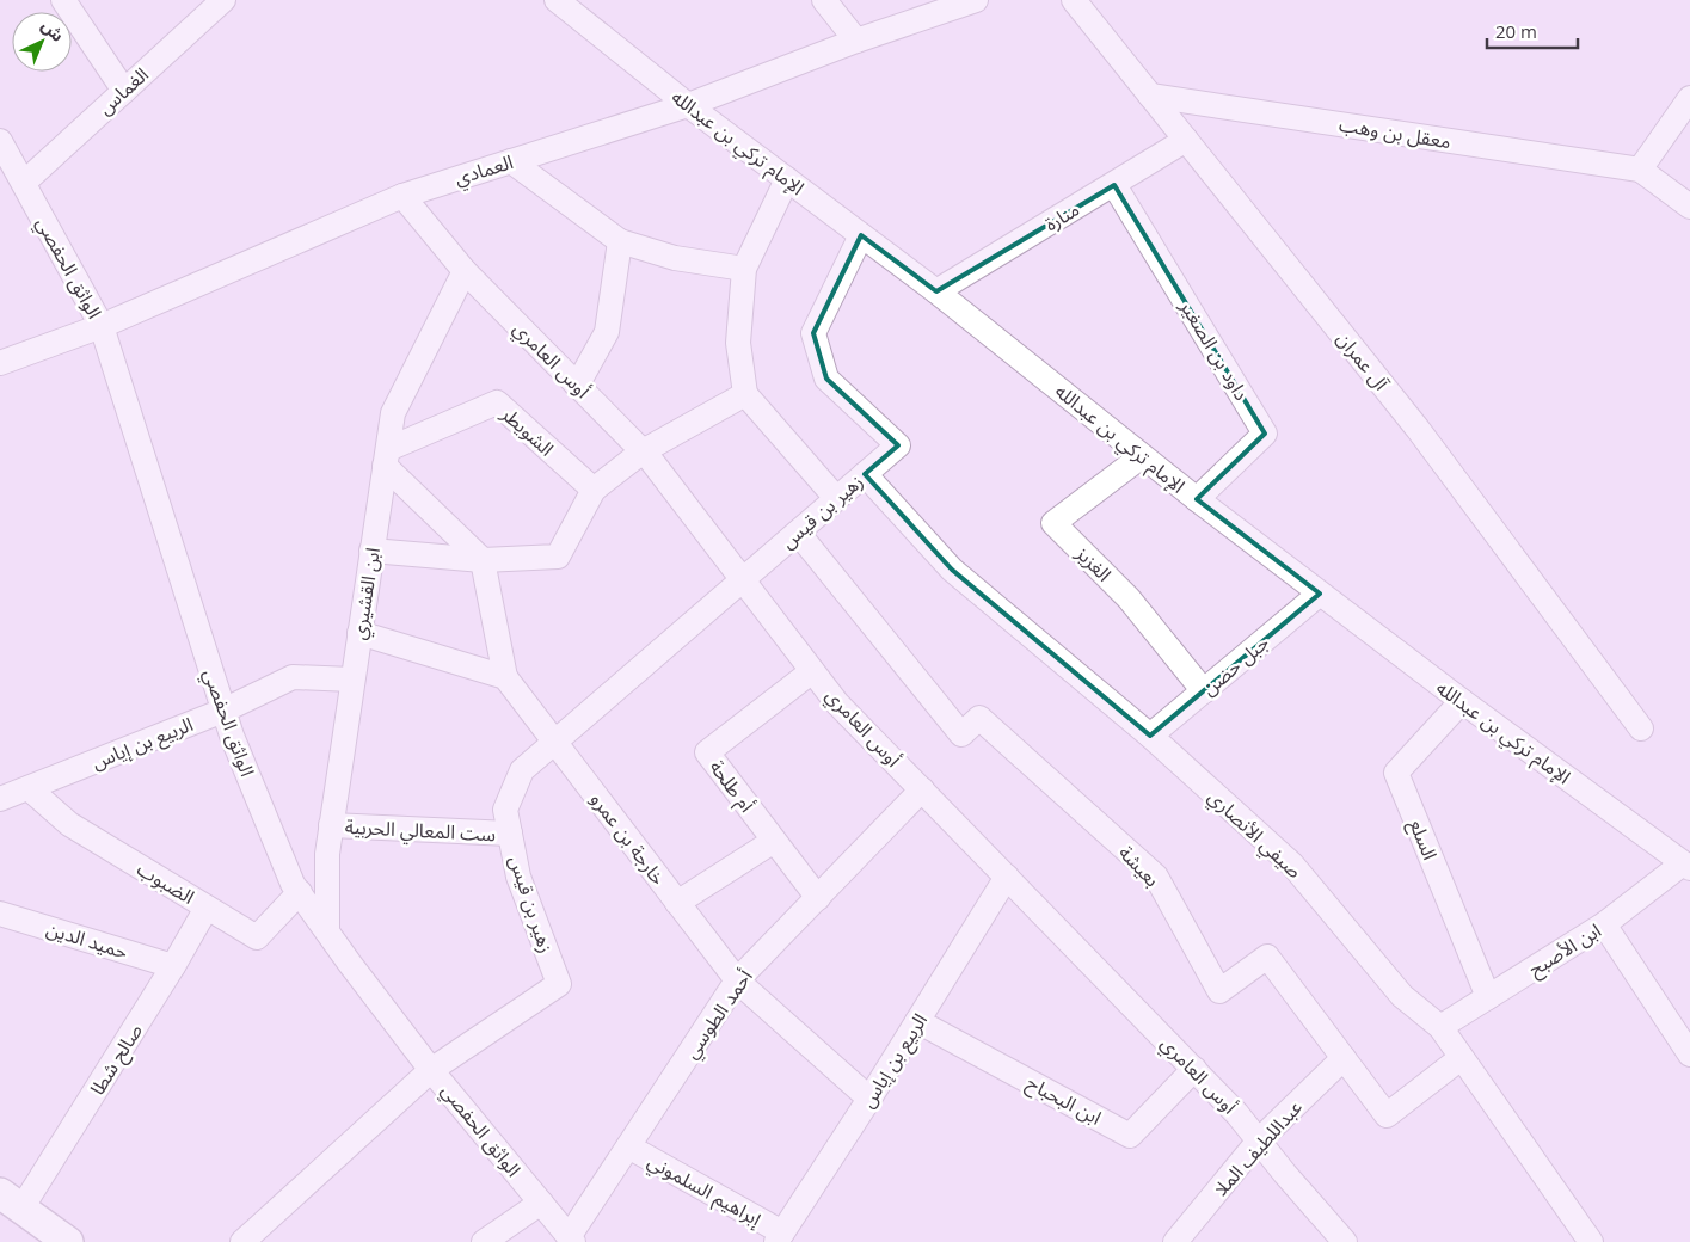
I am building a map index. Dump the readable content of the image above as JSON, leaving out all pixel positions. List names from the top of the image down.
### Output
{
  "streets": {
    "street": [
      "الغماس",
      "معقل بن وهب",
      "الإمام تركي بن عبدالله",
      "العمادي",
      "منارة",
      "الواثق الحفصي",
      "داود بن الصغير",
      "أوس العامري",
      "آل عمران",
      "الشويطر",
      "زهير بن قيس",
      "الغزيز",
      "ابن القشيري",
      "جبل حضن",
      "الربيع بن إياس",
      "أم طلحة",
      "ست المعالي الحربية",
      "صيفي الأنصاري",
      "خارجة بن عمرو",
      "السلع",
      "بعيشة",
      "الضبوب",
      "حميد الدين",
      "ابن الأصبح",
      "أحمد الطوسي",
      "صالح شطا",
      "ابن البحباح",
      "عبداللطيف الملا",
      "إبراهيم السلموني"
    ]
  },
  "crossings": [
    ["الغماس", "الواثق الحفصي"],
    ["معقل بن وهب", "آل عمران"],
    ["الإمام تركي بن عبدالله", "العمادي"],
    ["الإمام تركي بن عبدالله", "منارة"],
    ["الإمام تركي بن عبدالله", "داود بن الصغير"],
    ["الإمام تركي بن عبدالله", "زهير بن قيس"],
    ["الإمام تركي بن عبدالله", "الغزيز"],
    ["الإمام تركي بن عبدالله", "جبل حضن"],
    ["الإمام تركي بن عبدالله", "السلع"],
    ["الإمام تركي بن عبدالله", "ابن الأصبح"],
    ["العمادي", "الواثق الحفصي"],
    ["العمادي", "أوس العامري"],
    ["منارة", "داود بن الصغير"],
    ["منارة", "آل عمران"],
    ["الواثق الحفصي", "زهير بن قيس"],
    ["الواثق الحفصي", "ابن القشيري"],
    ["الواثق الحفصي", "الربيع بن إياس"],
    ["الواثق الحفصي", "الضبوب"],
    ["الواثق الحفصي", "أحمد الطوسي"],
    ["أوس العامري", "زهير بن قيس"],
    ["أوس العامري", "ابن القشيري"],
    ["أوس العامري", "الربيع بن إياس"],
    ["أوس العامري", "أم طلحة"],
    ["أوس العامري", "أحمد الطوسي"],
    ["أوس العامري", "ابن البحباح"],
    ["أوس العامري", "عبداللطيف الملا"],
    ["الشويطر", "ابن القشيري"],
    ["زهير بن قيس", "ست المعالي الحربية"],
    ["زهير بن قيس", "صيفي الأنصاري"],
    ["زهير بن قيس", "خارجة بن عمرو"],
    ["زهير بن قيس", "بعيشة"],
    ["الغزيز", "جبل حضن"],
    ["ابن القشيري", "الربيع بن إياس"],
    ["ابن القشيري", "ست المعالي الحربية"],
    ["جبل حضن", "صيفي الأنصاري"],
    ["الربيع بن إياس", "خارجة بن عمرو"],
    ["الربيع بن إياس", "الضبوب"],
    ["الربيع بن إياس", "ابن البحباح"],
    ["الربيع بن إياس", "إبراهيم السلموني"],
    ["أم طلحة", "أحمد الطوسي"],
    ["صيفي الأنصاري", "بعيشة"],
    ["صيفي الأنصاري", "ابن الأصبح"],
    ["خارجة بن عمرو", "أحمد الطوسي"],
    ["السلع", "ابن الأصبح"],
    ["بعيشة", "عبداللطيف الملا"],
    ["الضبوب", "صالح شطا"],
    ["حميد الدين", "صالح شطا"],
    ["أحمد الطوسي", "إبراهيم السلموني"]
  ],
  "scale_bar": "20 m",
  "north": "top right"
}
